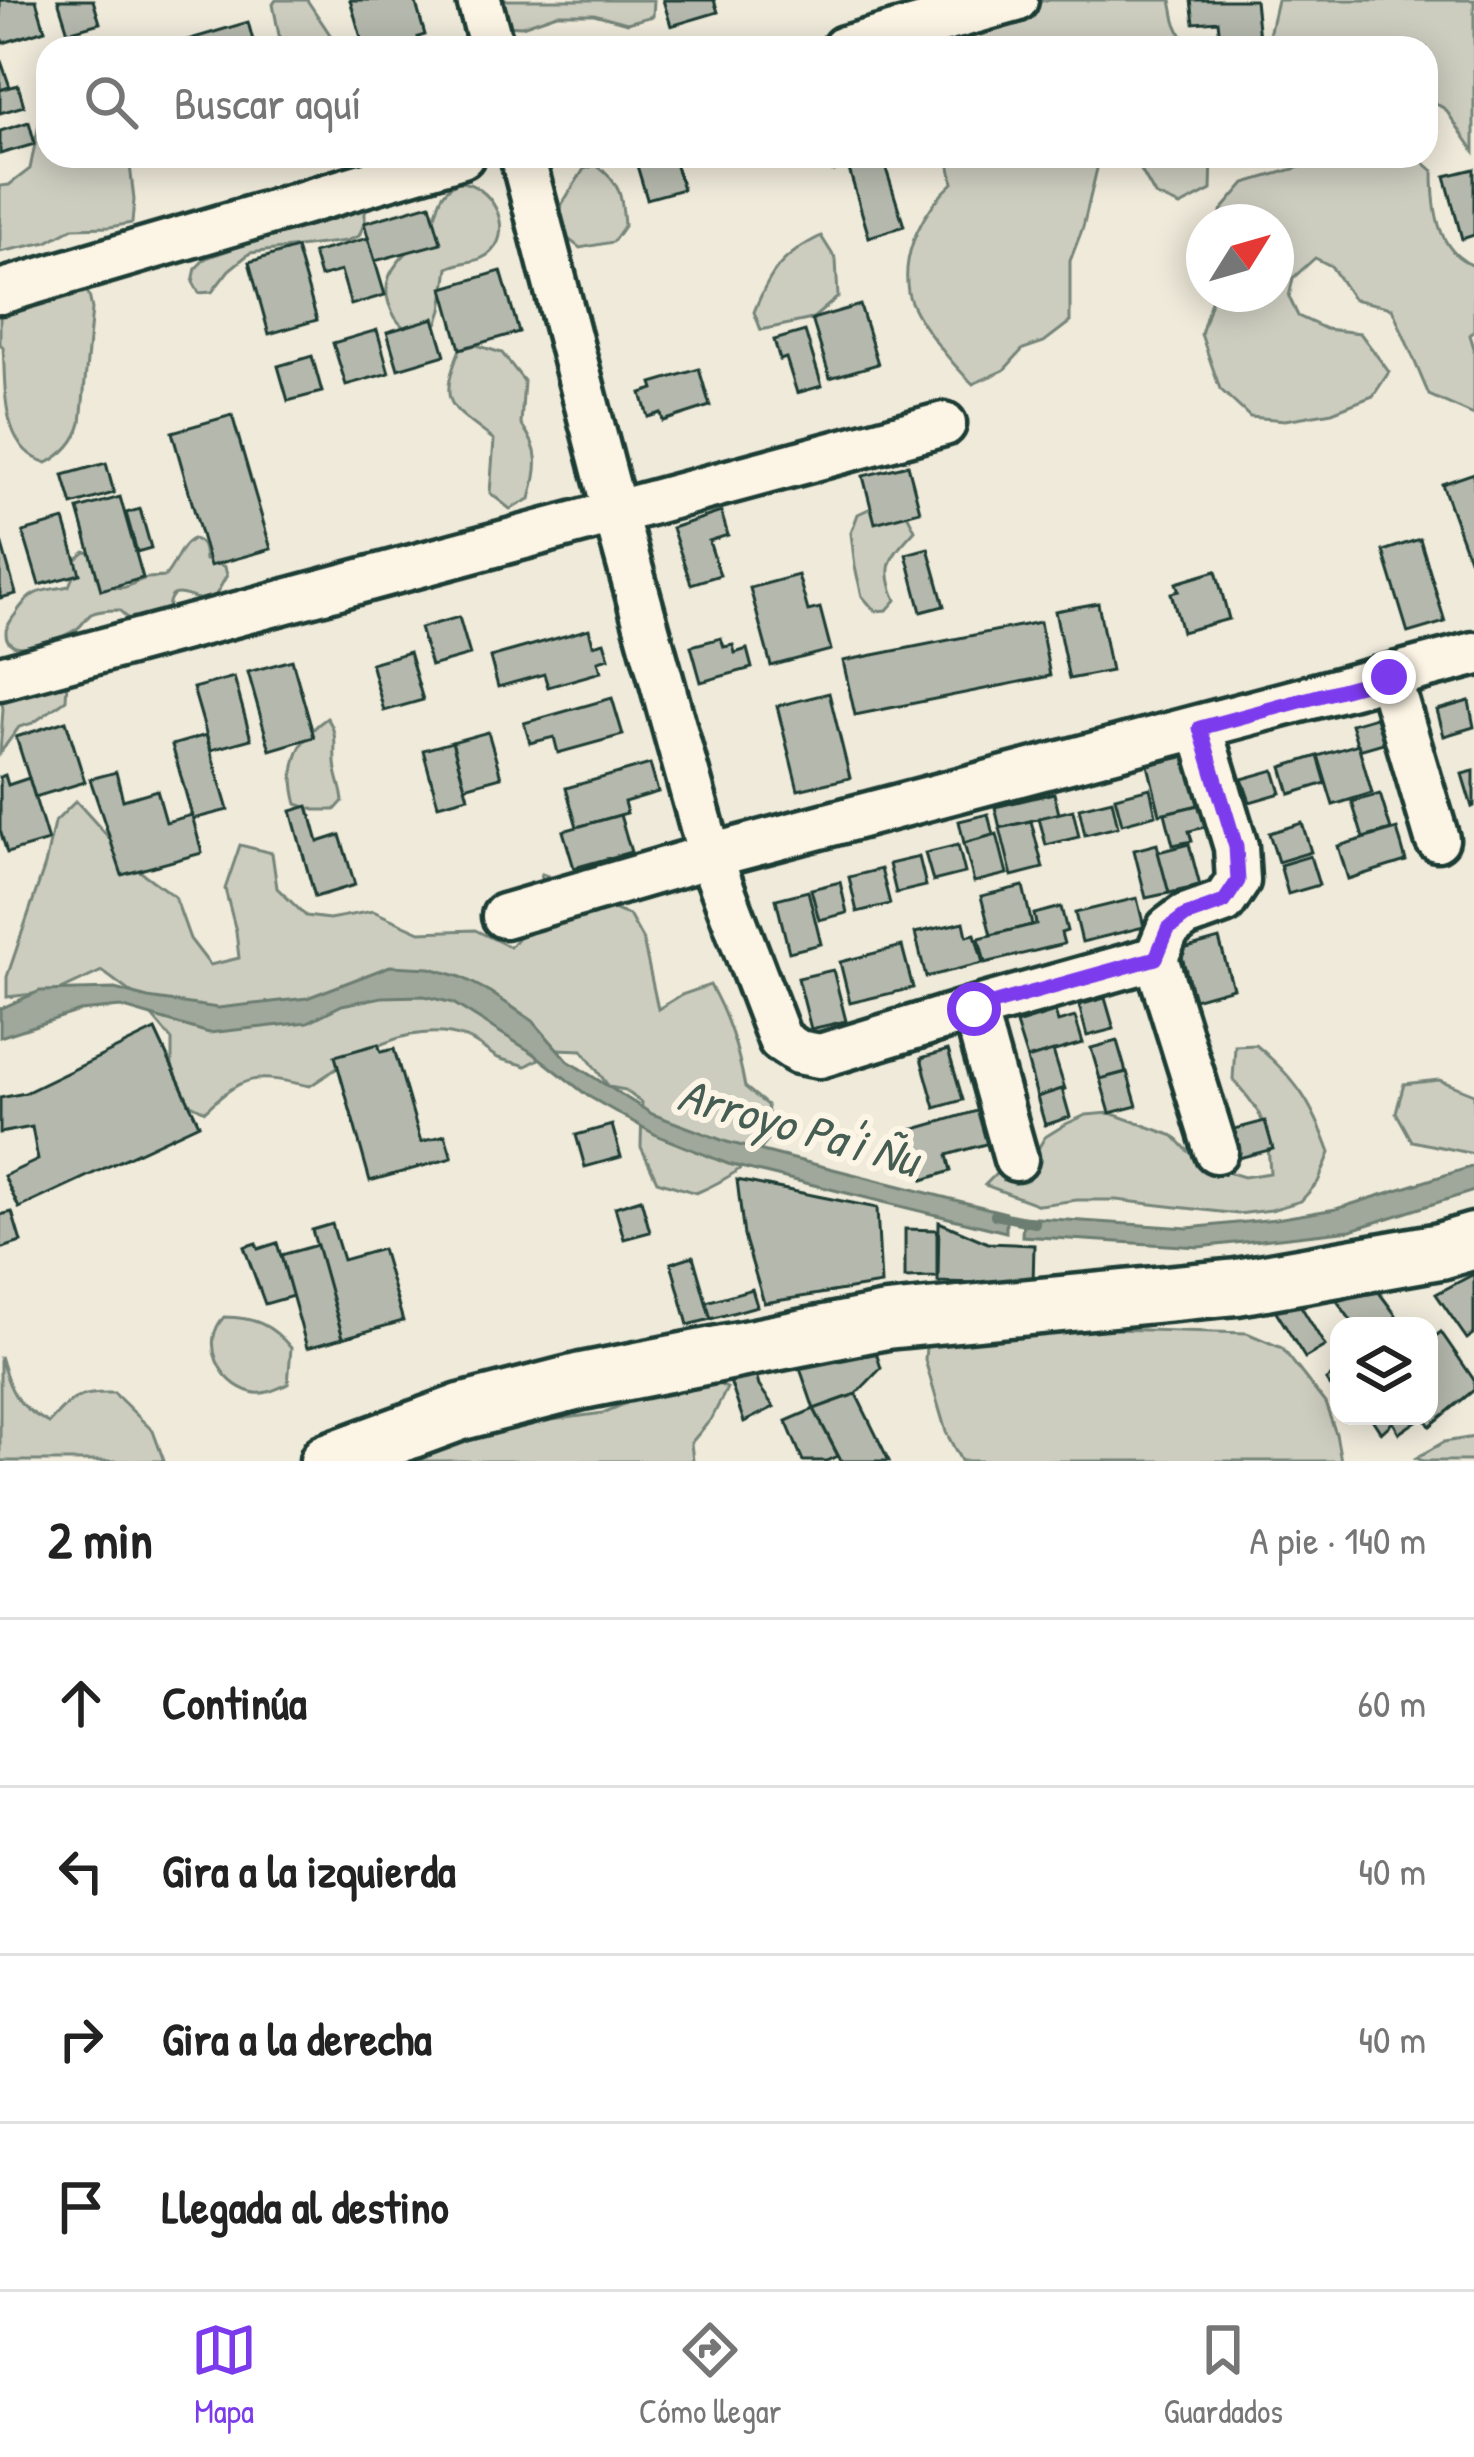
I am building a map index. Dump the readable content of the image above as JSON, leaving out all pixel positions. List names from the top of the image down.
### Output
{
  "water": ["Arroyo Pa'i Ñu"],
  "north": "top right",
  "page": {
    "search": "Buscar aquí",
    "heading": ["2 min", "A pie · 140 m"],
    "list": [
      ["Continúa", "60 m"],
      ["Gira a la izquierda", "40 m"],
      ["Gira a la derecha", "40 m"],
      "Llegada al destino"
    ],
    "nav": ["Mapa", "Cómo llegar", "Guardados"]
  }
}
